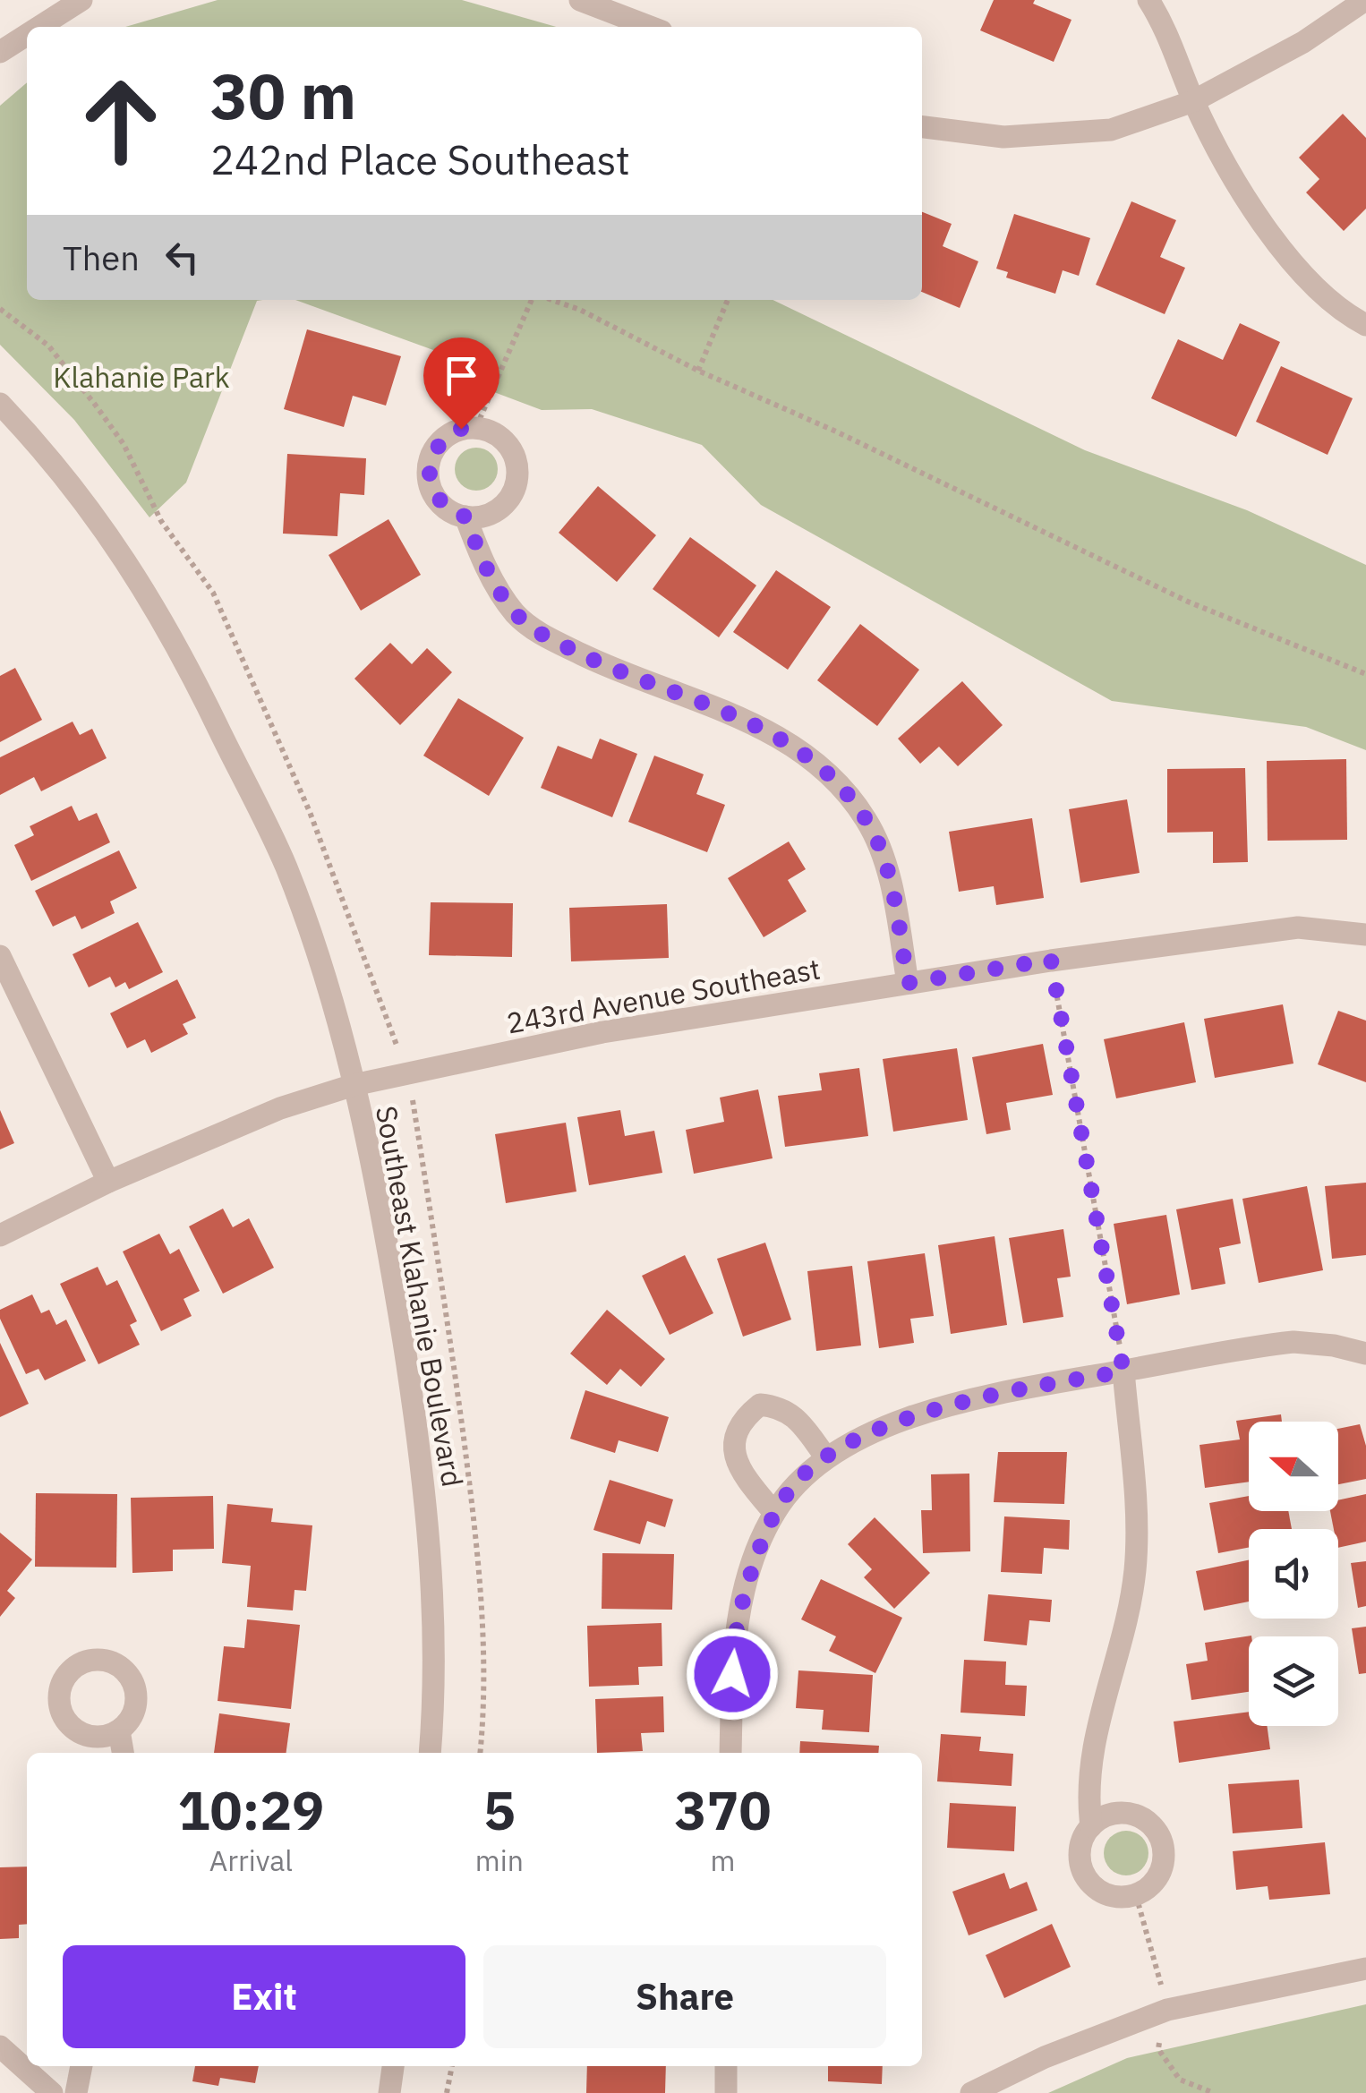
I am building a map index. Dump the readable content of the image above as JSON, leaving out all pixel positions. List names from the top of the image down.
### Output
{
  "streets": {
    "street": ["243rd Avenue Southeast", "Southeast Klahanie Boulevard"]
  },
  "crossings": [
    ["243rd Avenue Southeast", "Southeast Klahanie Boulevard"]
  ],
  "parks": ["Klahanie Park"],
  "north": "left",
  "page": {
    "turn": ["30 m", "242nd Place Southeast"],
    "then": "Then",
    "eta": [
      "10:29",
      "Arrival",
      "5",
      "min",
      "370",
      "m"
    ],
    "buttons": ["Exit", "Share"]
  }
}
